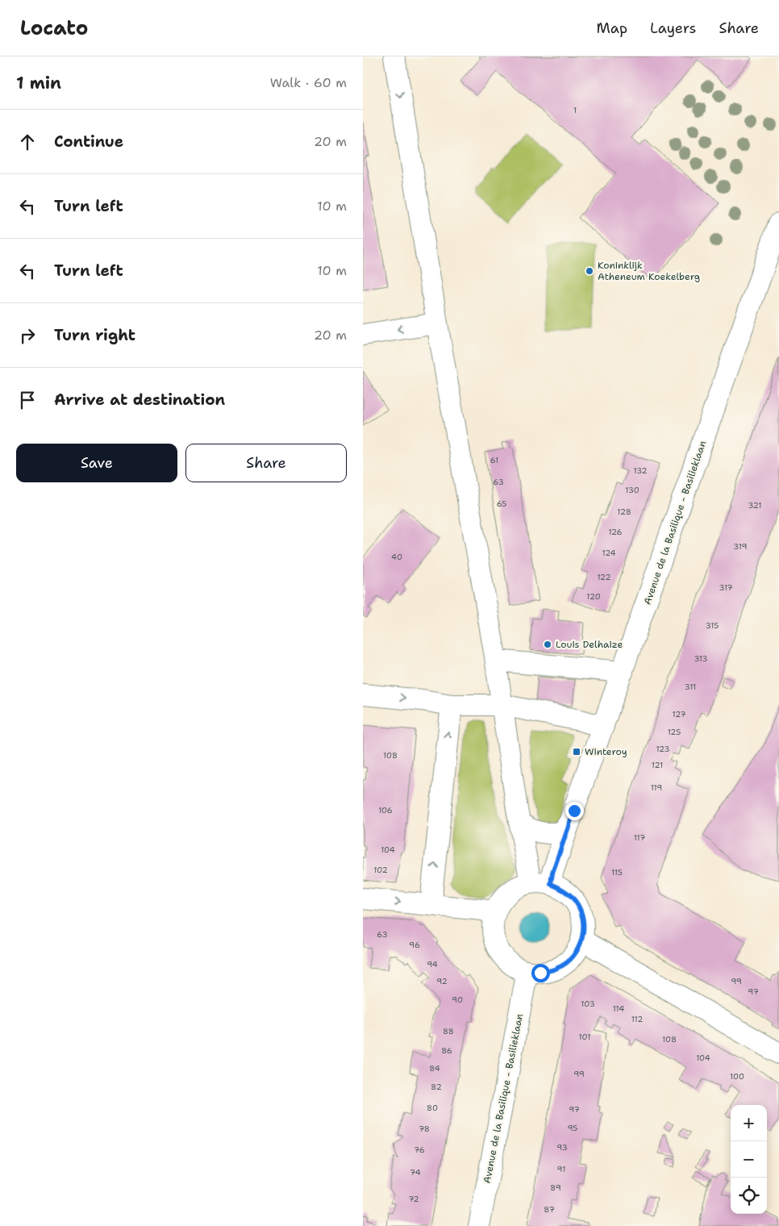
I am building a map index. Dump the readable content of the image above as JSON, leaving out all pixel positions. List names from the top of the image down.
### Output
{
  "streets": {
    "street": ["Avenue de la Basilique - Basilieklaan"]
  },
  "places": {
    "other": ["Koninklijk Atheneum Koekelberg", "Louis Delhaize"],
    "transit": ["Winteroy"]
  },
  "house_numbers": [
    "1",
    "61",
    "132",
    "63",
    "130",
    "65",
    "321",
    "128",
    "126",
    "319",
    "124",
    "40",
    "122",
    "317",
    "120",
    "315",
    "313",
    "311",
    "127",
    "125",
    "123",
    "108",
    "121",
    "119",
    "106",
    "117",
    "104",
    "102",
    "115",
    "63",
    "96",
    "94",
    "92",
    "99",
    "97",
    "90",
    "103",
    "114",
    "112",
    "88",
    "101",
    "108",
    "86",
    "104",
    "84",
    "99",
    "100",
    "82",
    "80",
    "97",
    "95",
    "78",
    "93",
    "76",
    "91",
    "74",
    "89",
    "72",
    "87"
  ],
  "page": {
    "header": "Locato",
    "nav": ["Map", "Layers", "Share"],
    "heading": ["1 min", "Walk · 60 m"],
    "list": [
      ["Continue", "20 m"],
      ["Turn left", "10 m"],
      ["Turn left", "10 m"],
      ["Turn right", "20 m"],
      "Arrive at destination"
    ],
    "buttons": ["Save", "Share"],
    "map_buttons": ["+", "−"]
  }
}
